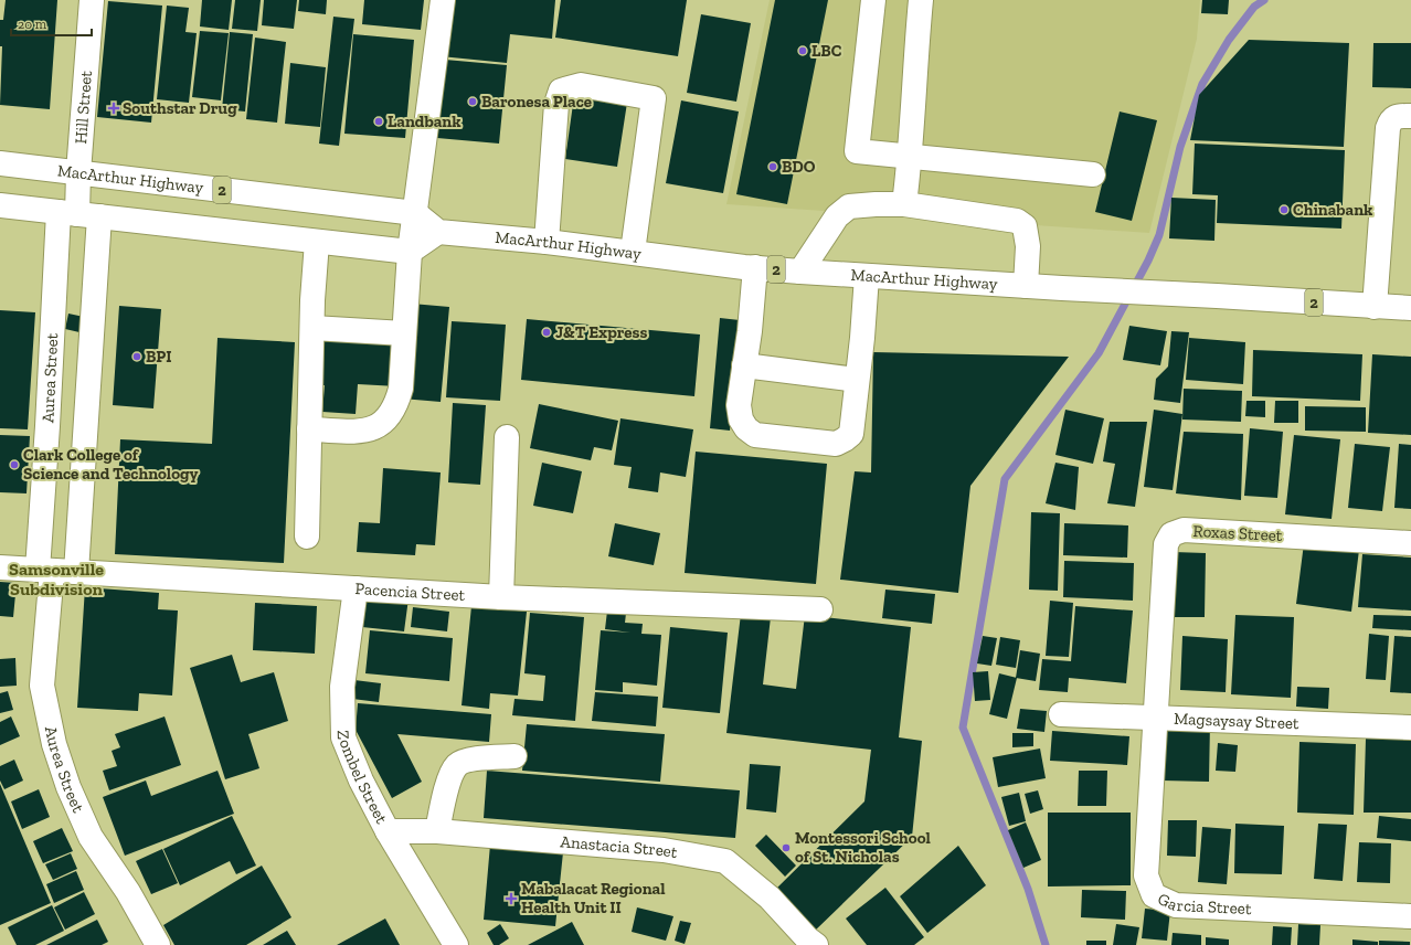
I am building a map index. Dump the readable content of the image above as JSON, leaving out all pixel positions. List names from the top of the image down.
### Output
{
  "streets": {
    "main road": [
      "Hill Street",
      "MacArthur Highway",
      "2",
      "Aurea Street",
      "Roxas Street",
      "Pacencia Street",
      "Magsaysay Street",
      "Zombel Street",
      "Anastacia Street",
      "Garcia Street"
    ]
  },
  "crossings": [
    ["Hill Street", "MacArthur Highway"],
    ["Hill Street", "Aurea Street"],
    ["Aurea Street", "Pacencia Street"],
    ["Roxas Street", "Magsaysay Street"],
    ["Roxas Street", "Garcia Street"],
    ["Pacencia Street", "Zombel Street"],
    ["Magsaysay Street", "Garcia Street"],
    ["Zombel Street", "Anastacia Street"]
  ],
  "districts": ["Samsonville Subdivision"],
  "places": {
    "other": [
      "LBC",
      "Baronesa Place",
      "Landbank",
      "BDO",
      "Chinabank",
      "J&T Express",
      "BPI",
      "Clark College of Science and Technology",
      "Montessori School of St. Nicholas"
    ],
    "health": ["Southstar Drug", "Mabalacat Regional Health Unit II"]
  },
  "scale_bar": "20 m"
}
